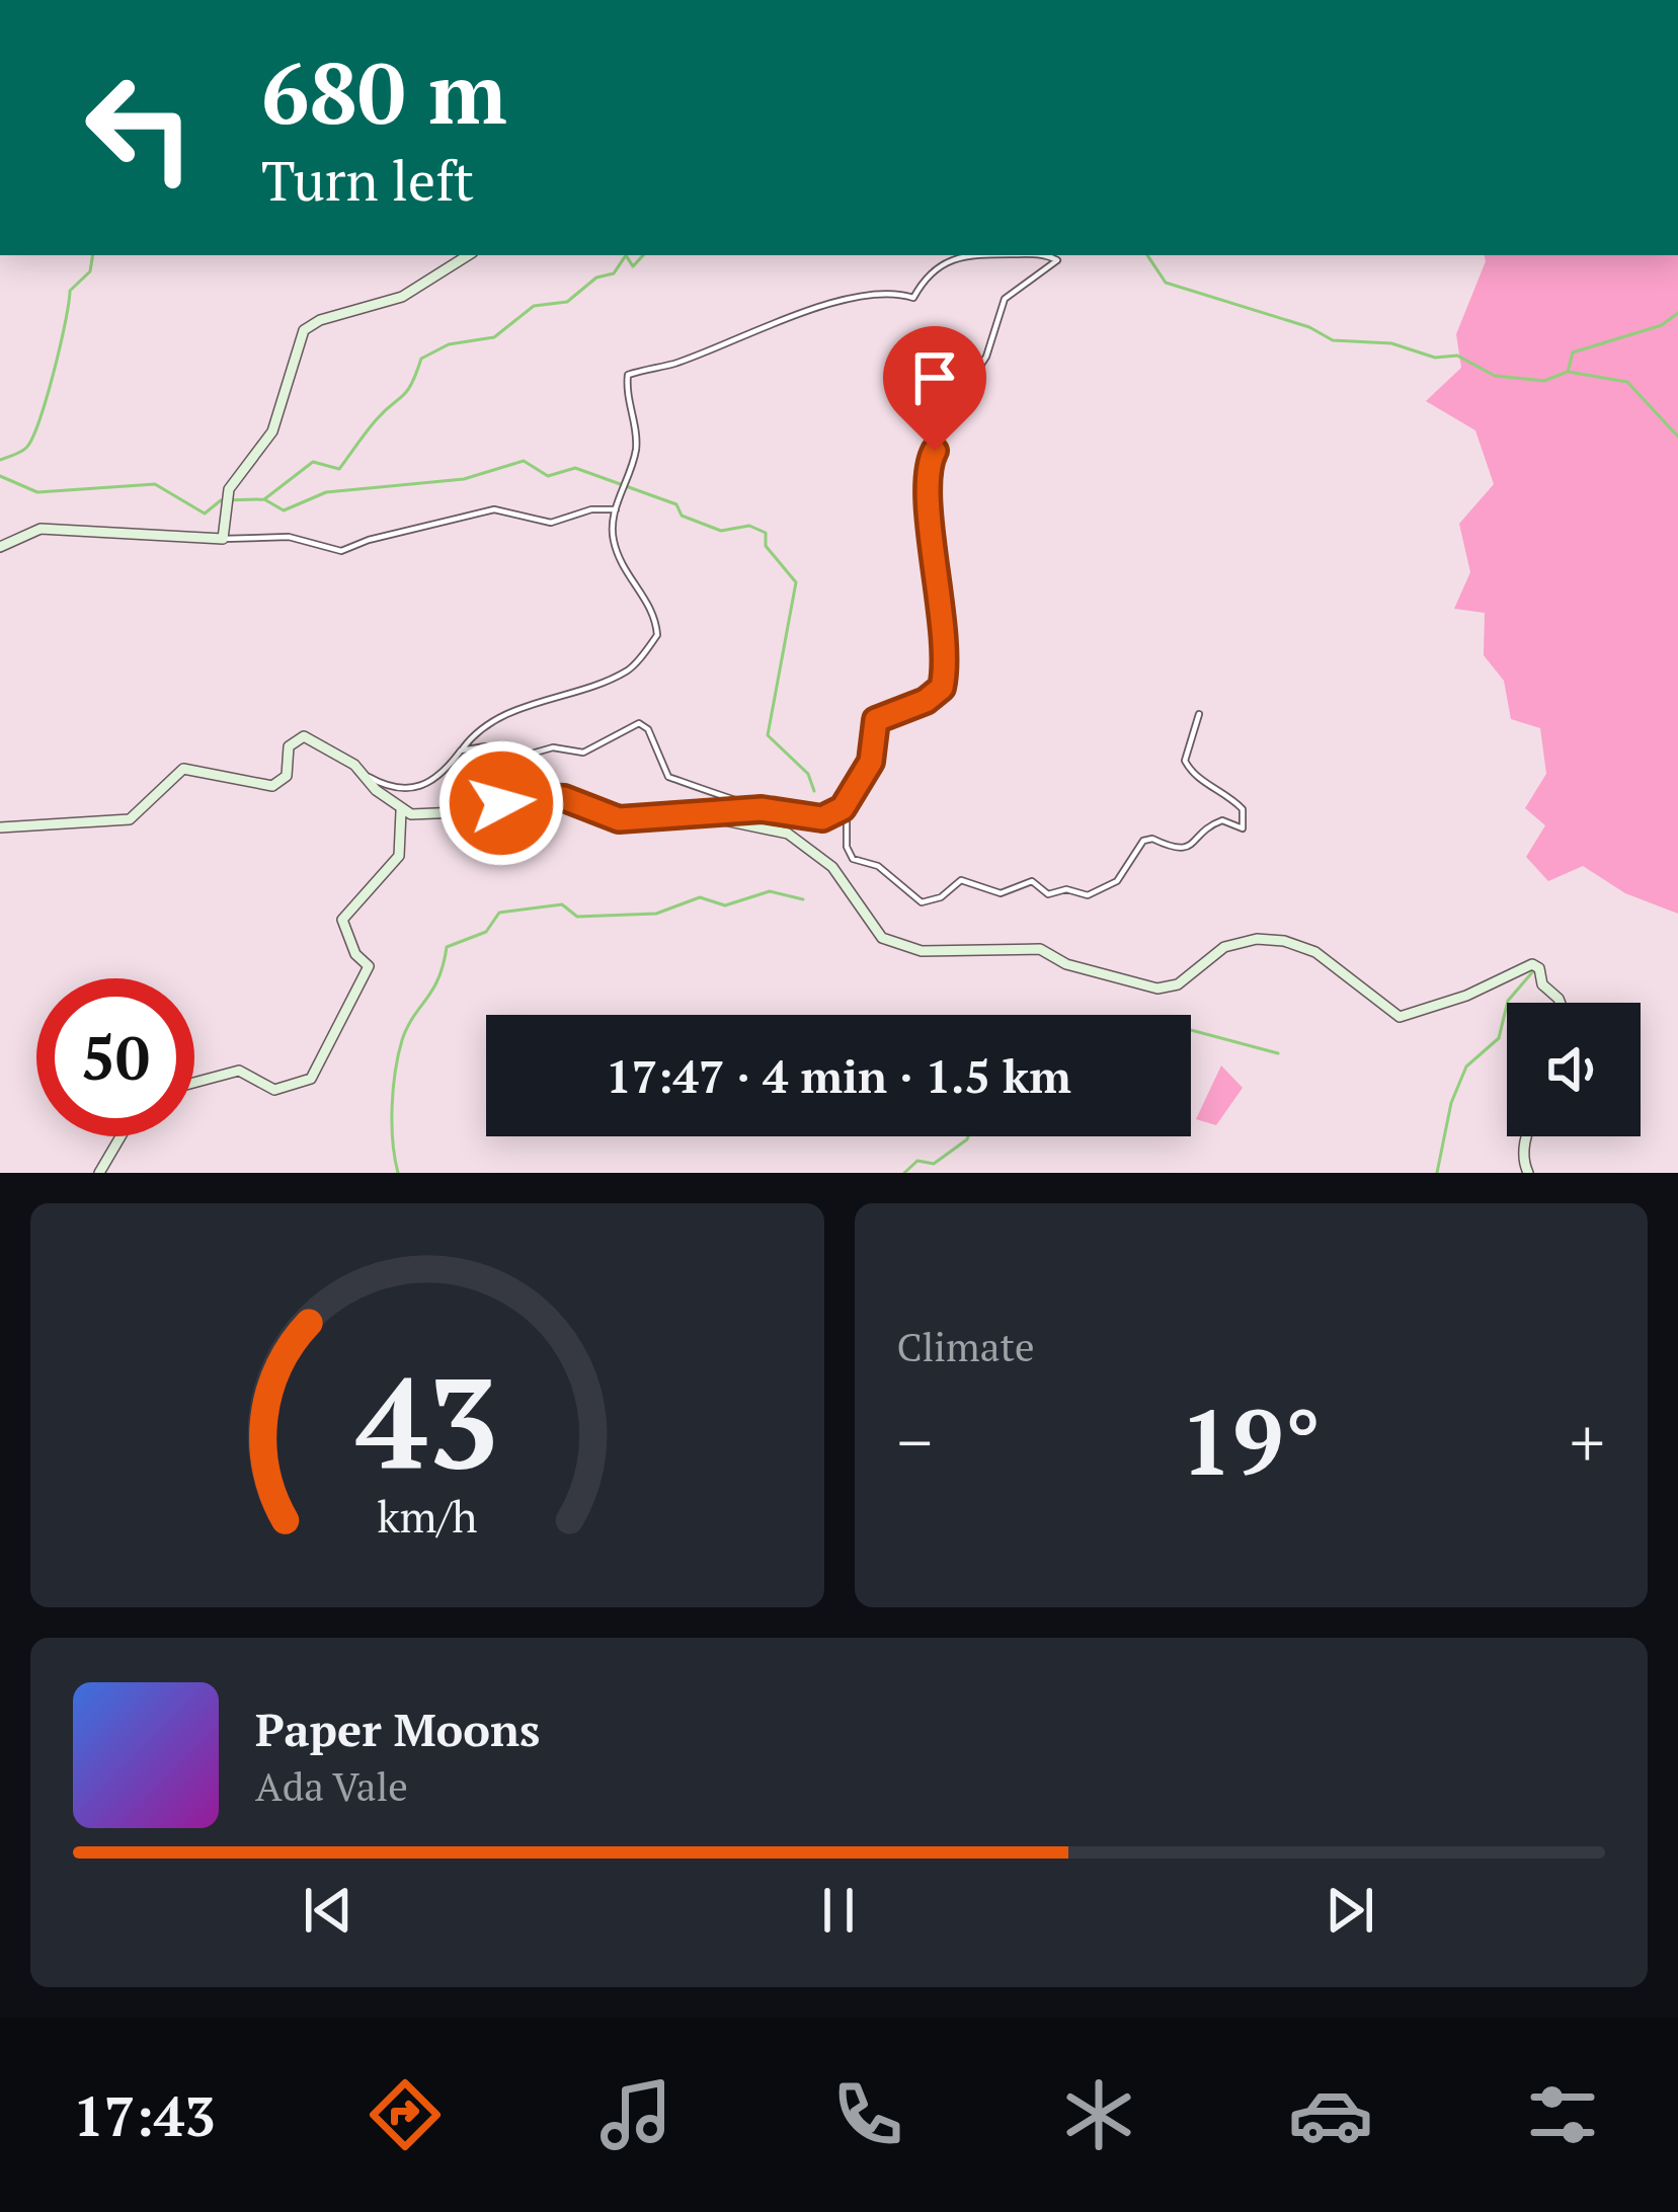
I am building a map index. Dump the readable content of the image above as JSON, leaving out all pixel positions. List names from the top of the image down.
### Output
{
  "page": {
    "turn": ["680 m", "Turn left"],
    "limit": "50",
    "trip": "17:47 · 4 min · 1.5 km",
    "tile": "Climate",
    "heat": ["−", "19°", "+"],
    "song": ["Paper Moons", "Ada Vale"],
    "tabs": "17:43",
    "gauge": ["43", "km/h"]
  }
}
